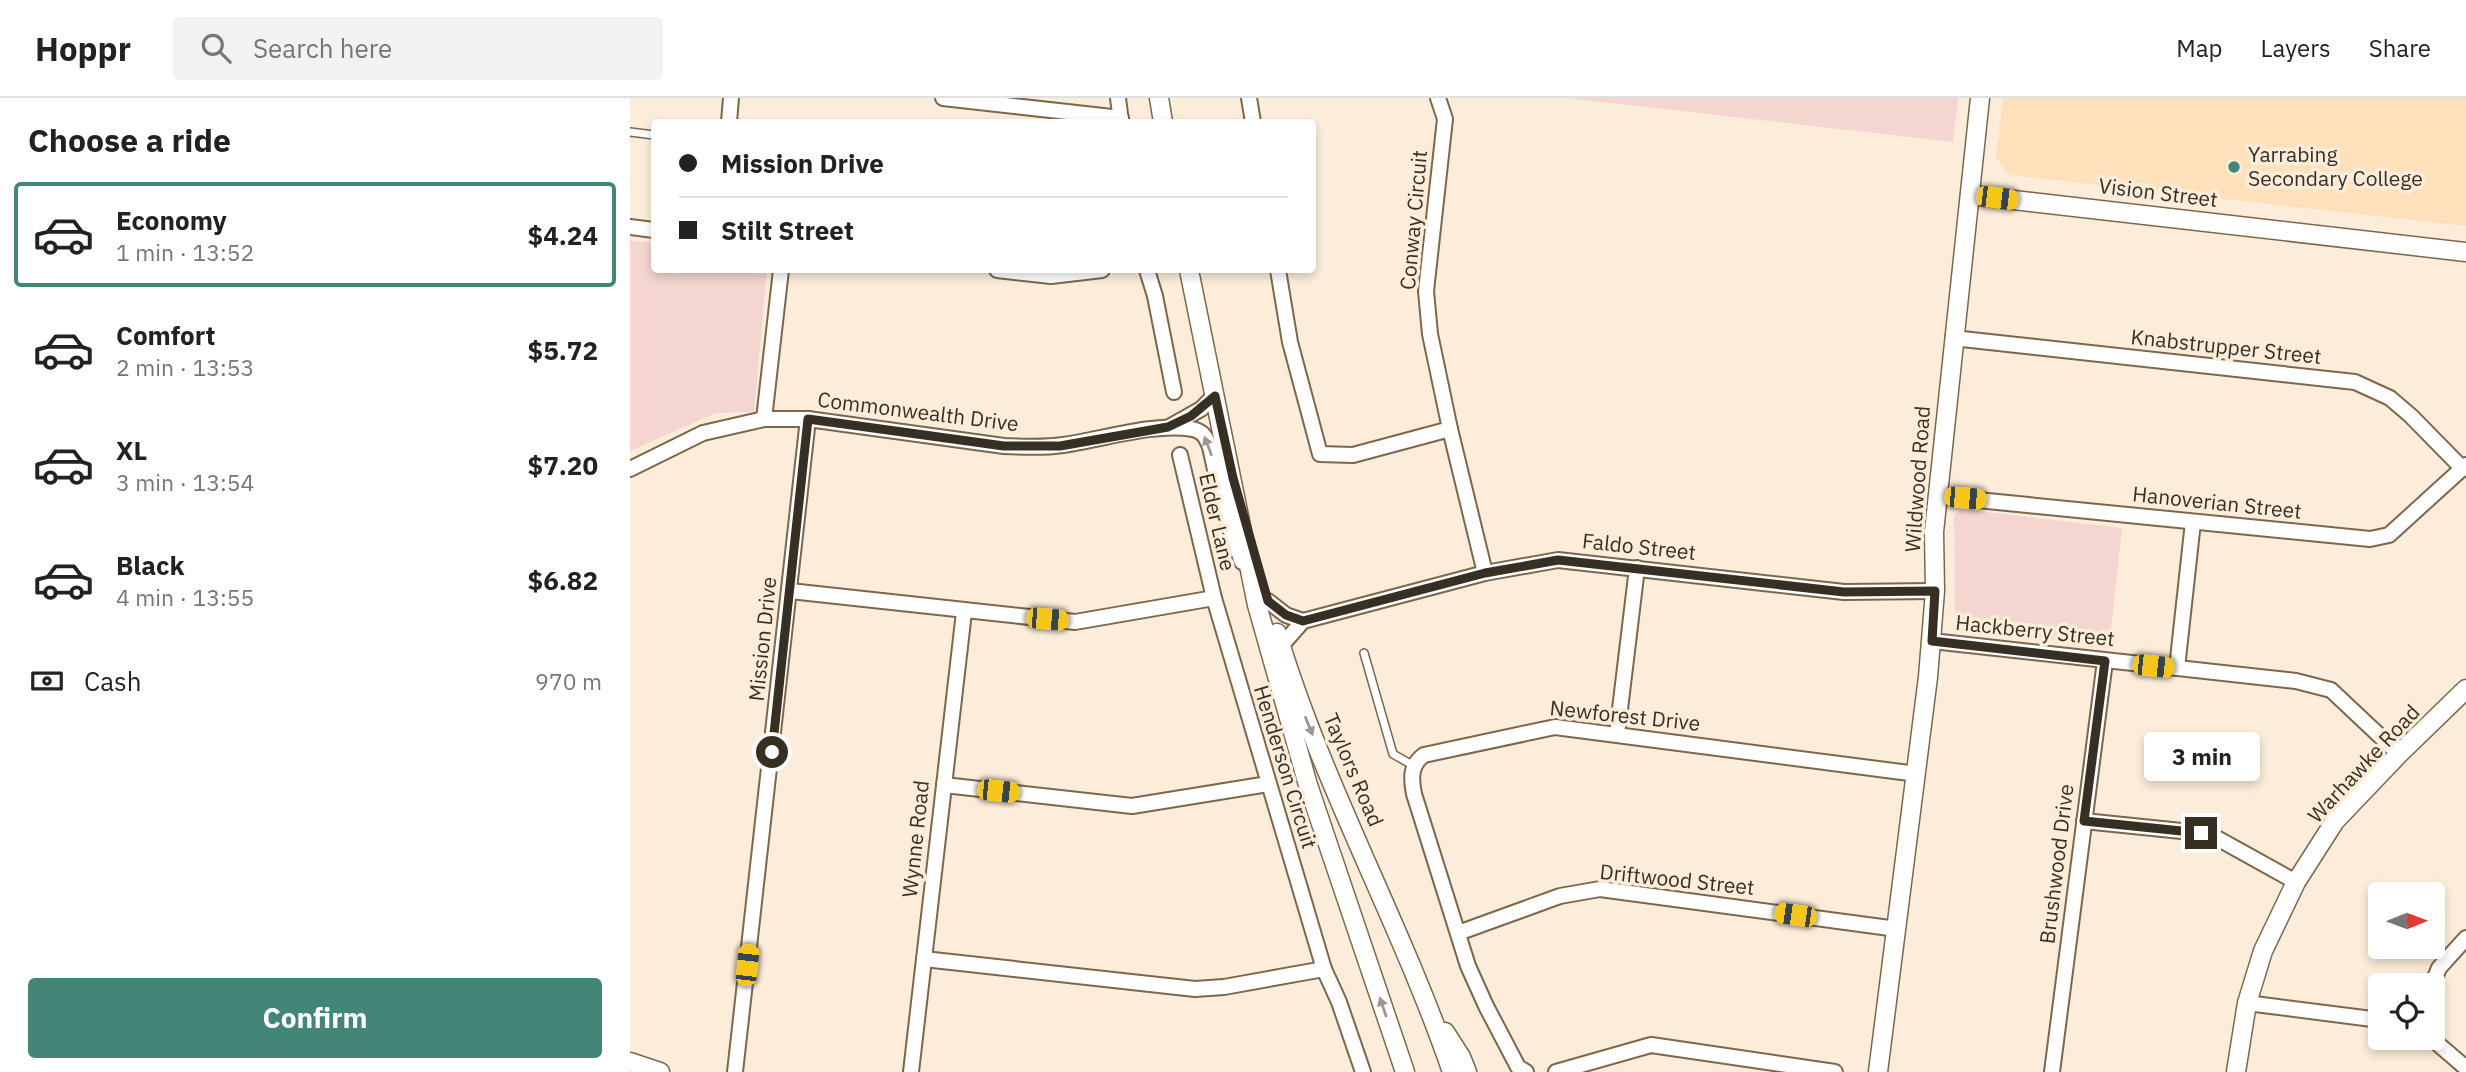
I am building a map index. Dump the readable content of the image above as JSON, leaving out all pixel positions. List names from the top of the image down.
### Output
{
  "streets": {
    "street": [
      "Vision Street",
      "Conway Circuit",
      "Knabstrupper Street",
      "Commonwealth Drive",
      "Wildwood Road",
      "Hanoverian Street",
      "Elder Lane",
      "Faldo Street",
      "Hackberry Street",
      "Mission Drive",
      "Newforest Drive",
      "Warhawke Road",
      "Henderson Circuit",
      "Taylors Road",
      "Wynne Road",
      "Brushwood Drive",
      "Driftwood Street"
    ]
  },
  "crossings": [
    ["Vision Street", "Wildwood Road"],
    ["Conway Circuit", "Faldo Street"],
    ["Knabstrupper Street", "Wildwood Road"],
    ["Knabstrupper Street", "Hanoverian Street"],
    ["Commonwealth Drive", "Mission Drive"],
    ["Commonwealth Drive", "Taylors Road"],
    ["Wildwood Road", "Hanoverian Street"],
    ["Wildwood Road", "Faldo Street"],
    ["Wildwood Road", "Hackberry Street"],
    ["Wildwood Road", "Newforest Drive"],
    ["Wildwood Road", "Driftwood Street"],
    ["Elder Lane", "Henderson Circuit"],
    ["Hackberry Street", "Warhawke Road"],
    ["Hackberry Street", "Brushwood Drive"]
  ],
  "places": ["Yarrabing Secondary College"],
  "north": "right",
  "page": {
    "header": "Hoppr",
    "search": "Search here",
    "nav": ["Map", "Layers", "Share"],
    "heading": "Choose a ride",
    "banner": ["Mission Drive", "Stilt Street"],
    "list": [
      {
        "name": "Economy",
        "note": "1 min · 13:52",
        "value": "$4.24"
      },
      {
        "name": "Comfort",
        "note": "2 min · 13:53",
        "value": "$5.72"
      },
      {
        "name": "XL",
        "note": "3 min · 13:54",
        "value": "$7.20"
      },
      {
        "name": "Black",
        "note": "4 min · 13:55",
        "value": "$6.82"
      }
    ],
    "pay": ["Cash", "970 m"],
    "bubble": "3 min",
    "buttons": "Confirm"
  }
}
